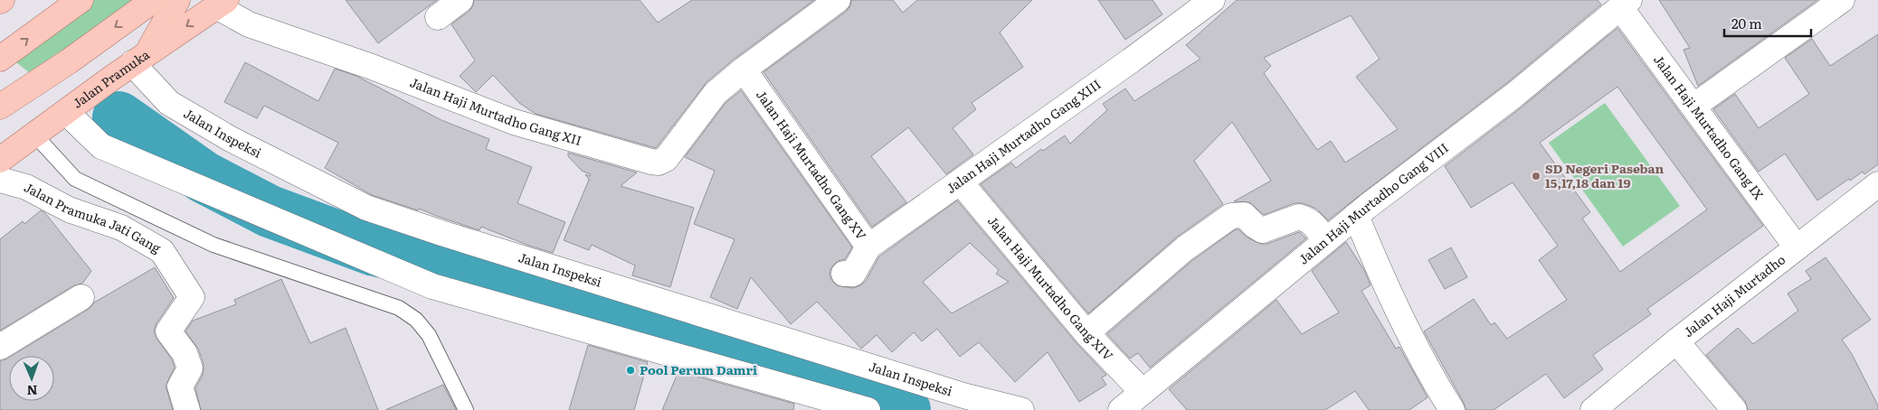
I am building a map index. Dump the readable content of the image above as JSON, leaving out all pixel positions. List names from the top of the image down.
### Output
{
  "streets": {
    "main road": ["Jalan Pramuka"],
    "street": [
      "Jalan Haji Murtadho Gang XII",
      "Jalan Haji Murtadho Gang IX",
      "Jalan Inspeksi",
      "Jalan Haji Murtadho Gang XIII",
      "Jalan Haji Murtadho Gang XV",
      "Jalan Haji Murtadho Gang VIII",
      "Jalan Pramuka Jati Gang",
      "Jalan Haji Murtadho Gang XIV",
      "Jalan Haji Murtadho"
    ]
  },
  "crossings": [
    ["Jalan Pramuka", "Jalan Haji Murtadho Gang XII"],
    ["Jalan Pramuka", "Jalan Inspeksi"],
    ["Jalan Haji Murtadho Gang XII", "Jalan Haji Murtadho Gang XV"],
    ["Jalan Haji Murtadho Gang IX", "Jalan Haji Murtadho Gang VIII"],
    ["Jalan Haji Murtadho Gang IX", "Jalan Haji Murtadho"],
    ["Jalan Haji Murtadho Gang XIII", "Jalan Haji Murtadho Gang XV"],
    ["Jalan Haji Murtadho Gang XIII", "Jalan Haji Murtadho Gang XIV"],
    ["Jalan Haji Murtadho Gang VIII", "Jalan Haji Murtadho Gang XIV"]
  ],
  "places": ["SD Negeri Paseban 15,17,18 dan 19", "Pool Perum Damri"],
  "scale_bar": "20 m",
  "north": "bottom"
}
